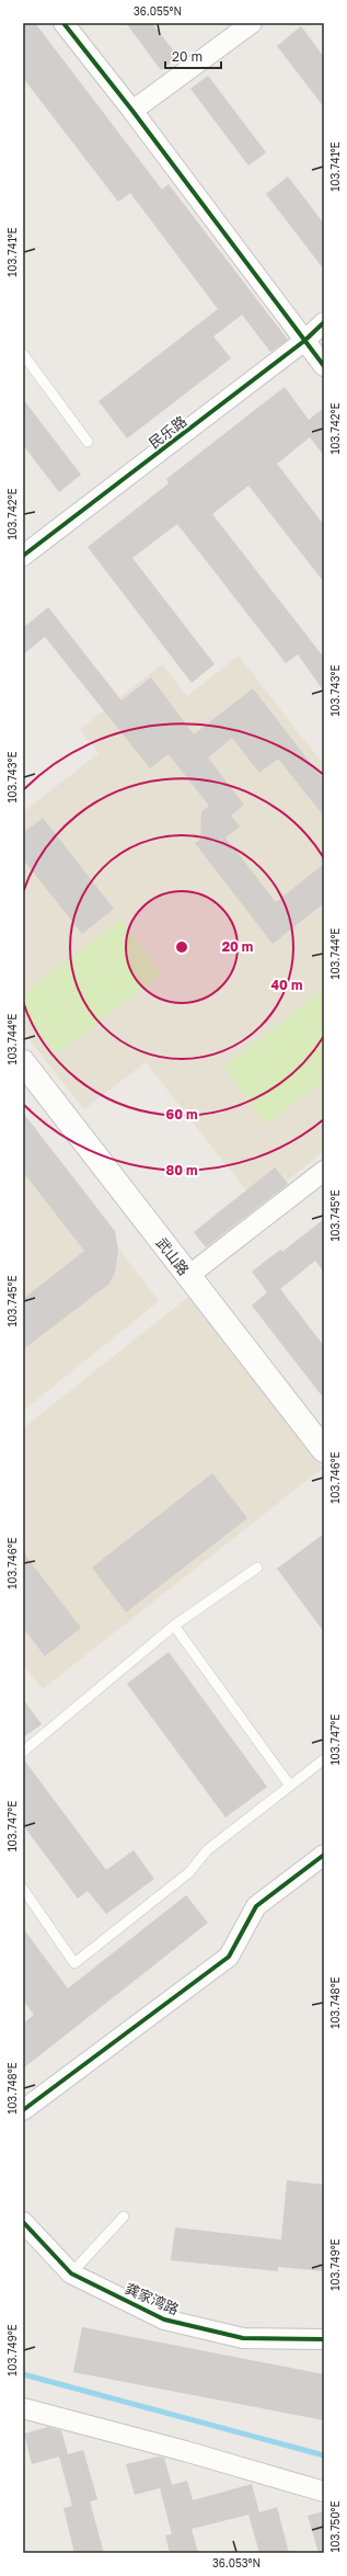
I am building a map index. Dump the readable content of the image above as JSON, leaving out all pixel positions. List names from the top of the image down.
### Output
{
  "streets": {
    "main road": ["武山路"],
    "street": ["民乐路", "龚家湾路"]
  },
  "scale_bar": "20 m",
  "coordinates": [
    "36.055°N",
    "103.741°E",
    "103.742°E",
    "103.743°E",
    "103.744°E",
    "103.745°E",
    "103.746°E",
    "103.747°E",
    "103.748°E",
    "103.749°E",
    "103.750°E",
    "36.053°N"
  ],
  "rings": [
    "20 m",
    "40 m",
    "60 m",
    "80 m"
  ]
}
